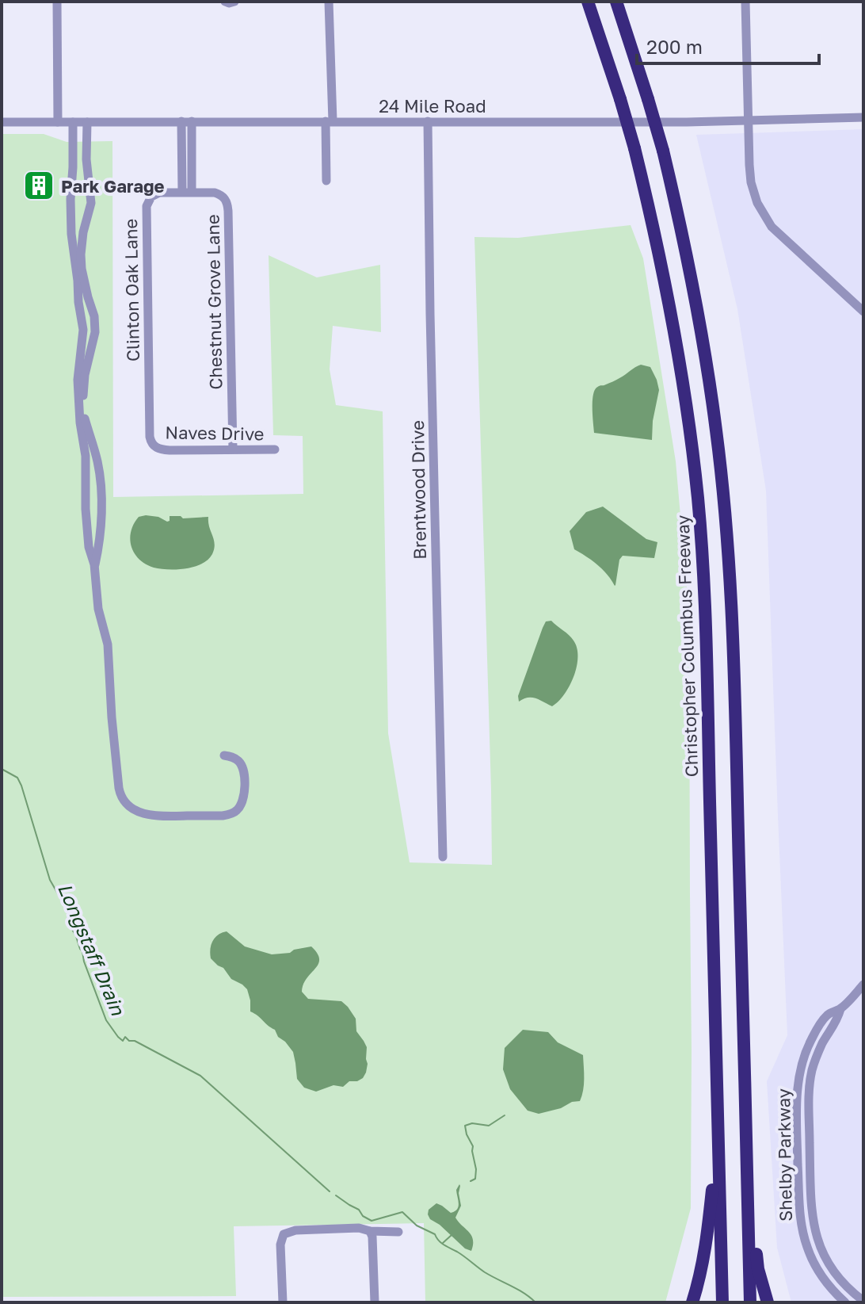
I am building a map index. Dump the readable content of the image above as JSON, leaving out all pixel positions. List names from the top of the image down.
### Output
{
  "streets": {
    "highway": ["Christopher Columbus Freeway"],
    "street": [
      "24 Mile Road",
      "Clinton Oak Lane",
      "Chestnut Grove Lane",
      "Naves Drive",
      "Brentwood Drive",
      "Shelby Parkway"
    ]
  },
  "crossings": [
    ["24 Mile Road", "Brentwood Drive"],
    ["Clinton Oak Lane", "Chestnut Grove Lane"],
    ["Clinton Oak Lane", "Naves Drive"],
    ["Chestnut Grove Lane", "Naves Drive"]
  ],
  "water": ["Longstaff Drain"],
  "places": {
    "building": ["Park Garage"]
  },
  "scale_bar": "200 m"
}
